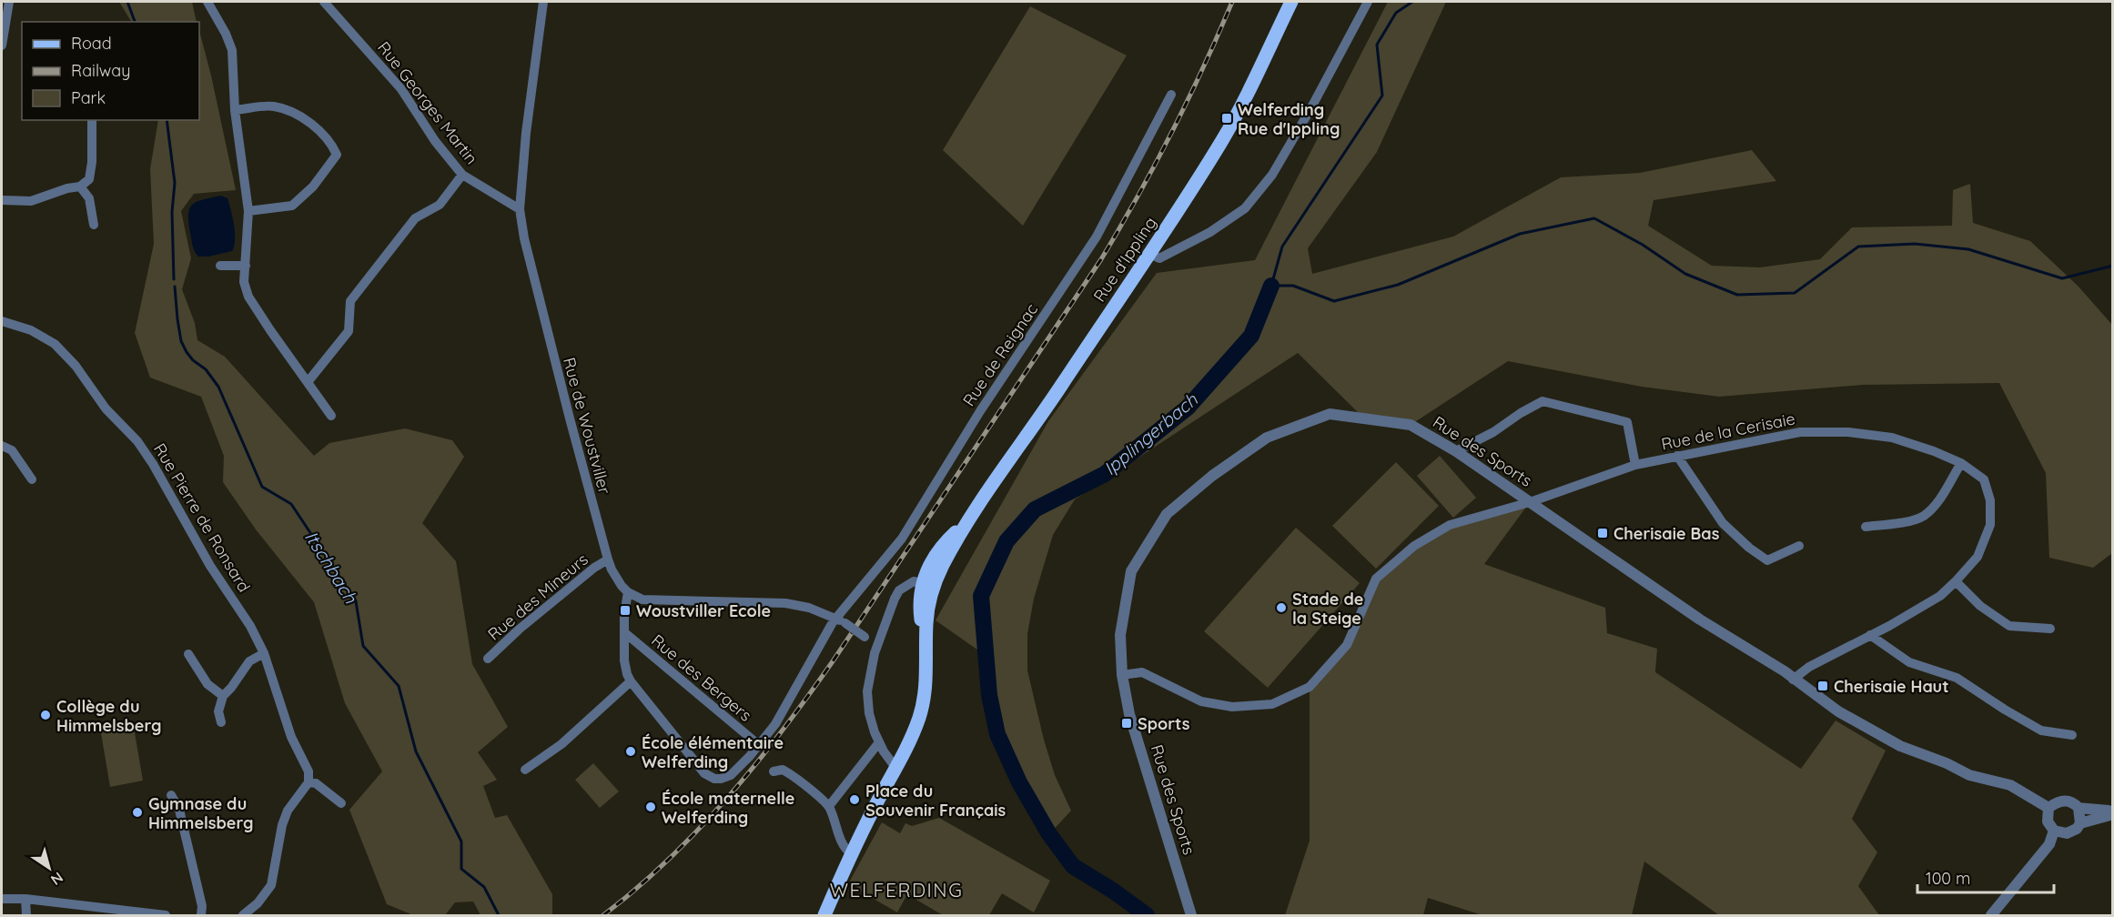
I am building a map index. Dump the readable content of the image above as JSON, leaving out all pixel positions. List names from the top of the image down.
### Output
{
  "streets": {
    "main road": ["Rue d'Ippling"],
    "street": [
      "Rue Georges Martin",
      "Rue de Reignac",
      "Rue de Woustviller",
      "Rue de la Cerisaie",
      "Rue des Sports",
      "Rue Pierre de Ronsard",
      "Rue des Mineurs",
      "Rue des Bergers"
    ]
  },
  "crossings": [
    ["Rue Georges Martin", "Rue de Woustviller"],
    ["Rue de Reignac", "Rue des Bergers"],
    ["Rue de Woustviller", "Rue des Mineurs"],
    ["Rue de la Cerisaie", "Rue des Sports"]
  ],
  "districts": ["WELFERDING"],
  "water": ["Ipplingerbach", "Itschbach"],
  "places": {
    "transit": [
      "Welferding Rue d'Ippling",
      "Cherisaie Bas",
      "Woustviller Ecole",
      "Cherisaie Haut",
      "Sports"
    ],
    "other": [
      "Stade de la Steige",
      "Collège du Himmelsberg",
      "École élémentaire Welferding",
      "Place du Souvenir Français",
      "École maternelle Welferding",
      "Gymnase du Himmelsberg"
    ]
  },
  "legend": ["Road", "Railway", "Park"],
  "scale_bar": "100 m",
  "north": "bottom right"
}
